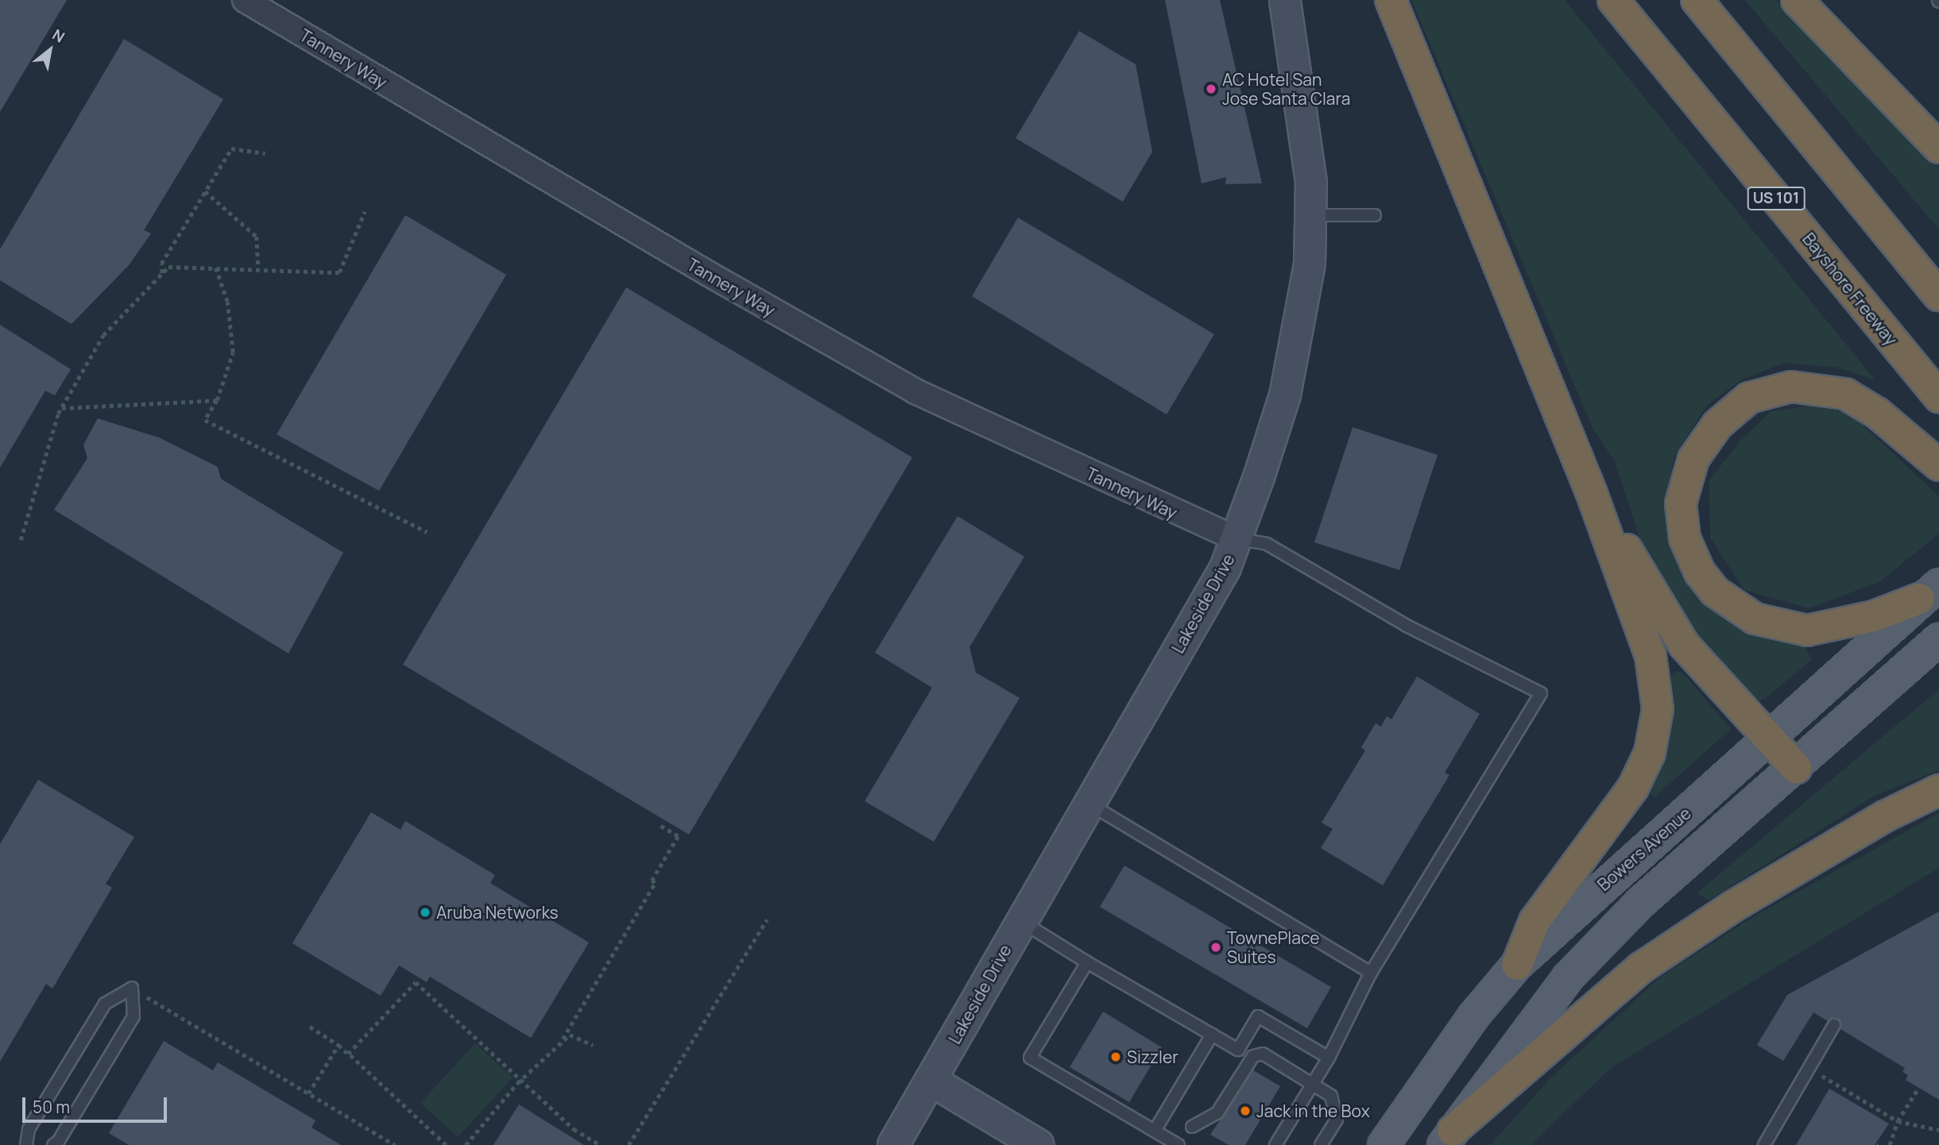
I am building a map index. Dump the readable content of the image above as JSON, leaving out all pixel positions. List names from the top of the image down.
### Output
{
  "streets": {
    "highway": ["US 101", "Bayshore Freeway"],
    "main road": ["Bowers Avenue"],
    "street": ["Tannery Way", "Lakeside Drive"]
  },
  "crossings": [
    ["Tannery Way", "Lakeside Drive"]
  ],
  "places": [
    "AC Hotel San Jose Santa Clara",
    "Aruba Networks",
    "TownePlace Suites",
    "Sizzler",
    "Jack in the Box"
  ],
  "scale_bar": "50 m",
  "north": "top right"
}
